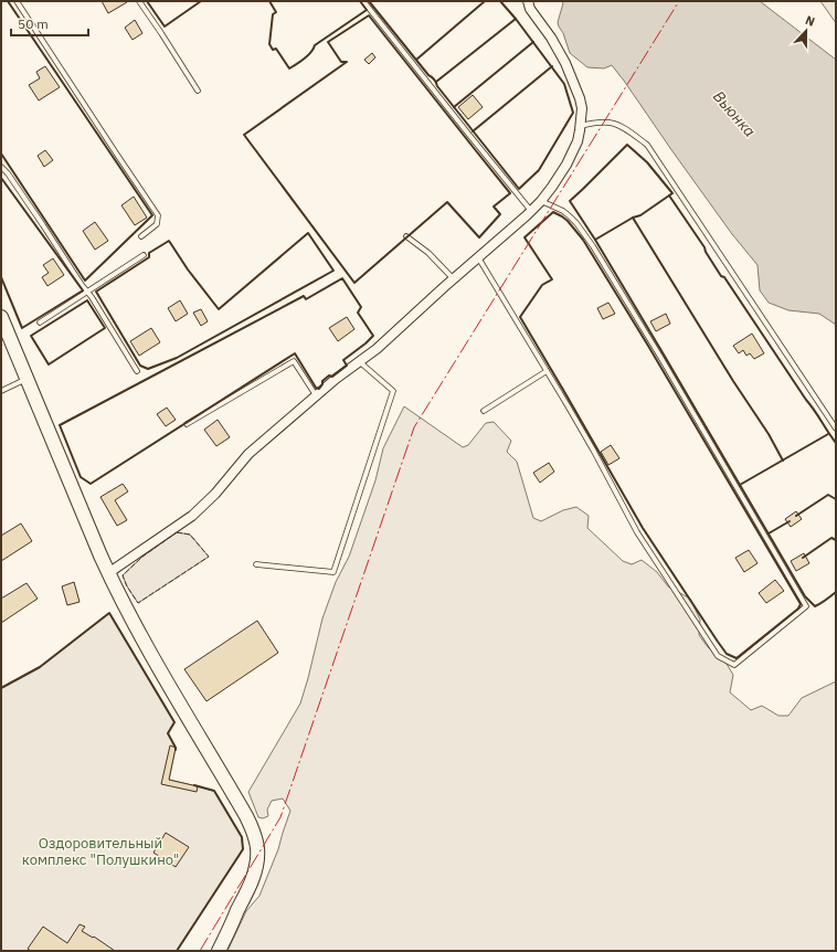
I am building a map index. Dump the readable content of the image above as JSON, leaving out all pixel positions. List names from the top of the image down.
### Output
{
  "water": ["Вьюнка"],
  "parks": ["Оздоровительный комплекс \"Полушкино\""],
  "scale_bar": "50 m",
  "north": "top"
}
